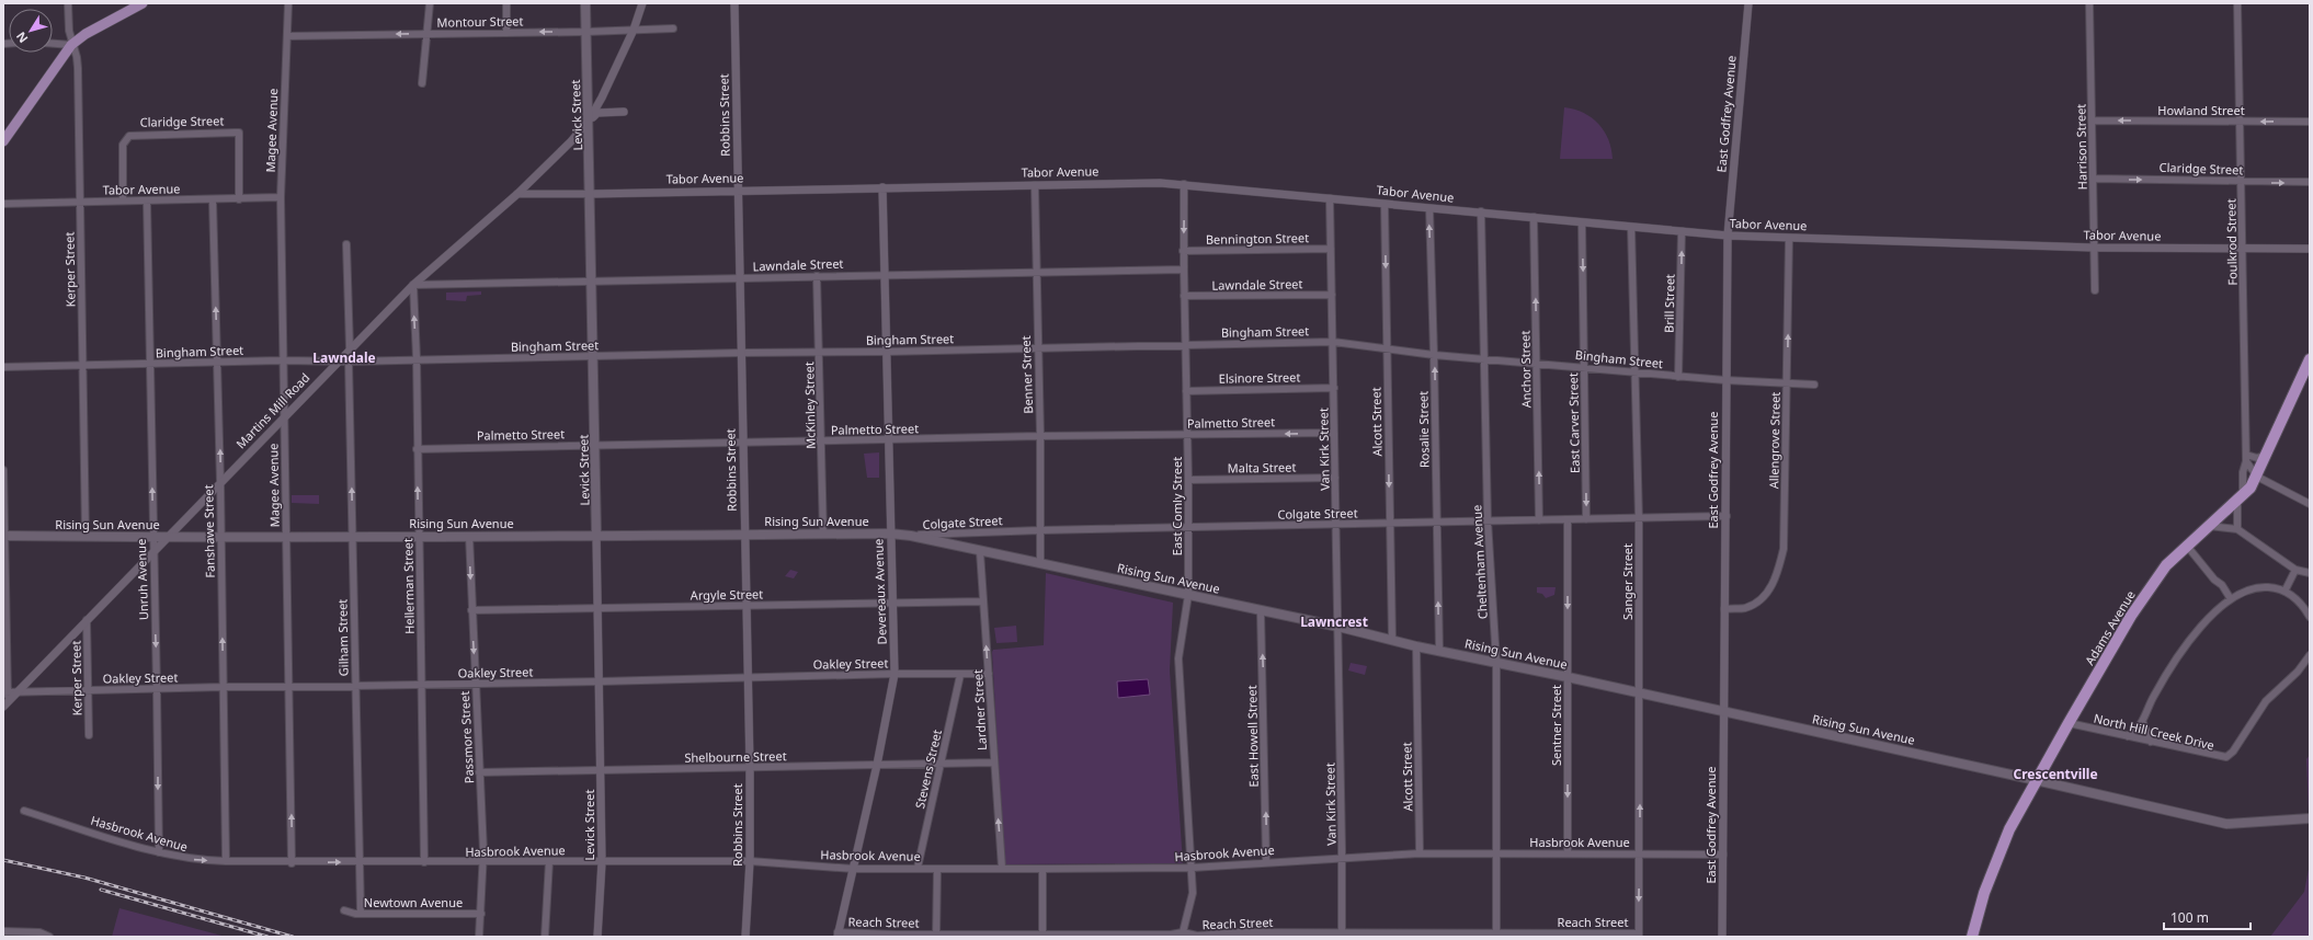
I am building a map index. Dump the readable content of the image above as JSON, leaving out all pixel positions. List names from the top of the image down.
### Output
{
  "streets": {
    "highway": ["Adams Avenue"],
    "main road": ["Levick Street", "Rising Sun Avenue"],
    "street": [
      "Montour Street",
      "Howland Street",
      "East Godfrey Avenue",
      "Robbins Street",
      "Claridge Street",
      "Magee Avenue",
      "Harrison Street",
      "Tabor Avenue",
      "Bennington Street",
      "Foulkrod Street",
      "Lawndale Street",
      "Kerper Street",
      "Brill Street",
      "Bingham Street",
      "Anchor Street",
      "Benner Street",
      "Elsinore Street",
      "McKinley Street",
      "Martins Mill Road",
      "Alcott Street",
      "Palmetto Street",
      "East Carver Street",
      "Rosalie Street",
      "Allengrove Street",
      "Van Kirk Street",
      "Malta Street",
      "East Comly Street",
      "Colgate Street",
      "Fanshawe Street",
      "Cheltenham Avenue",
      "Unruh Avenue",
      "Sanger Street",
      "Hellerman Street",
      "Devereaux Avenue",
      "Argyle Street",
      "Gilham Street",
      "Oakley Street",
      "Lardner Street",
      "Sentner Street",
      "North Hill Creek Drive",
      "East Howell Street",
      "Passmore Street",
      "Shelbourne Street",
      "Stevens Street",
      "Hasbrook Avenue",
      "Newtown Avenue",
      "Reach Street"
    ]
  },
  "crossings": [
    ["Montour Street", "Levick Street"],
    ["Montour Street", "Magee Avenue"],
    ["Montour Street", "Martins Mill Road"],
    ["Howland Street", "Harrison Street"],
    ["Howland Street", "Foulkrod Street"],
    ["East Godfrey Avenue", "Tabor Avenue"],
    ["East Godfrey Avenue", "Bingham Street"],
    ["East Godfrey Avenue", "Allengrove Street"],
    ["East Godfrey Avenue", "Colgate Street"],
    ["East Godfrey Avenue", "Rising Sun Avenue"],
    ["East Godfrey Avenue", "Hasbrook Avenue"],
    ["Levick Street", "Tabor Avenue"],
    ["Levick Street", "Lawndale Street"],
    ["Levick Street", "Bingham Street"],
    ["Levick Street", "Martins Mill Road"],
    ["Levick Street", "Palmetto Street"],
    ["Levick Street", "Rising Sun Avenue"],
    ["Levick Street", "Argyle Street"],
    ["Levick Street", "Oakley Street"],
    ["Levick Street", "Shelbourne Street"],
    ["Levick Street", "Hasbrook Avenue"],
    ["Robbins Street", "Tabor Avenue"],
    ["Robbins Street", "Lawndale Street"],
    ["Robbins Street", "Bingham Street"],
    ["Robbins Street", "Palmetto Street"],
    ["Robbins Street", "Rising Sun Avenue"],
    ["Robbins Street", "Argyle Street"],
    ["Robbins Street", "Oakley Street"],
    ["Robbins Street", "Shelbourne Street"],
    ["Robbins Street", "Hasbrook Avenue"],
    ["Claridge Street", "Harrison Street"],
    ["Claridge Street", "Tabor Avenue"],
    ["Claridge Street", "Foulkrod Street"],
    ["Magee Avenue", "Tabor Avenue"],
    ["Magee Avenue", "Bingham Street"],
    ["Magee Avenue", "Martins Mill Road"],
    ["Magee Avenue", "Rising Sun Avenue"],
    ["Magee Avenue", "Oakley Street"],
    ["Magee Avenue", "Hasbrook Avenue"],
    ["Harrison Street", "Tabor Avenue"],
    ["Tabor Avenue", "Foulkrod Street"],
    ["Tabor Avenue", "Kerper Street"],
    ["Tabor Avenue", "Brill Street"],
    ["Tabor Avenue", "Anchor Street"],
    ["Tabor Avenue", "Benner Street"],
    ["Tabor Avenue", "Martins Mill Road"],
    ["Tabor Avenue", "Alcott Street"],
    ["Tabor Avenue", "East Carver Street"],
    ["Tabor Avenue", "Rosalie Street"],
    ["Tabor Avenue", "Allengrove Street"],
    ["Tabor Avenue", "Van Kirk Street"],
    ["Tabor Avenue", "East Comly Street"],
    ["Tabor Avenue", "Fanshawe Street"],
    ["Tabor Avenue", "Cheltenham Avenue"],
    ["Tabor Avenue", "Unruh Avenue"],
    ["Tabor Avenue", "Sanger Street"],
    ["Tabor Avenue", "Devereaux Avenue"],
    ["Bennington Street", "Van Kirk Street"],
    ["Bennington Street", "East Comly Street"],
    ["Foulkrod Street", "Adams Avenue"],
    ["Lawndale Street", "Benner Street"],
    ["Lawndale Street", "McKinley Street"],
    ["Lawndale Street", "Martins Mill Road"],
    ["Lawndale Street", "Van Kirk Street"],
    ["Lawndale Street", "East Comly Street"],
    ["Lawndale Street", "Hellerman Street"],
    ["Lawndale Street", "Devereaux Avenue"],
    ["Kerper Street", "Bingham Street"],
    ["Kerper Street", "Martins Mill Road"],
    ["Kerper Street", "Rising Sun Avenue"],
    ["Kerper Street", "Oakley Street"],
    ["Brill Street", "Bingham Street"],
    ["Bingham Street", "Anchor Street"],
    ["Bingham Street", "Benner Street"],
    ["Bingham Street", "McKinley Street"],
    ["Bingham Street", "Martins Mill Road"],
    ["Bingham Street", "Alcott Street"],
    ["Bingham Street", "East Carver Street"],
    ["Bingham Street", "Rosalie Street"],
    ["Bingham Street", "Allengrove Street"],
    ["Bingham Street", "Van Kirk Street"],
    ["Bingham Street", "East Comly Street"],
    ["Bingham Street", "Fanshawe Street"],
    ["Bingham Street", "Cheltenham Avenue"],
    ["Bingham Street", "Unruh Avenue"],
    ["Bingham Street", "Sanger Street"],
    ["Bingham Street", "Hellerman Street"],
    ["Bingham Street", "Devereaux Avenue"],
    ["Bingham Street", "Gilham Street"],
    ["Anchor Street", "Colgate Street"],
    ["Benner Street", "Palmetto Street"],
    ["Benner Street", "Colgate Street"],
    ["Benner Street", "Rising Sun Avenue"],
    ["Elsinore Street", "Van Kirk Street"],
    ["Elsinore Street", "East Comly Street"],
    ["McKinley Street", "Palmetto Street"],
    ["McKinley Street", "Rising Sun Avenue"],
    ["Martins Mill Road", "Rising Sun Avenue"],
    ["Martins Mill Road", "Fanshawe Street"],
    ["Martins Mill Road", "Unruh Avenue"],
    ["Martins Mill Road", "Hellerman Street"],
    ["Martins Mill Road", "Oakley Street"],
    ["Alcott Street", "Colgate Street"],
    ["Alcott Street", "Rising Sun Avenue"],
    ["Alcott Street", "Hasbrook Avenue"],
    ["Palmetto Street", "Van Kirk Street"],
    ["Palmetto Street", "East Comly Street"],
    ["Palmetto Street", "Hellerman Street"],
    ["Palmetto Street", "Devereaux Avenue"],
    ["East Carver Street", "Colgate Street"],
    ["Rosalie Street", "Colgate Street"],
    ["Rosalie Street", "Rising Sun Avenue"],
    ["Van Kirk Street", "Malta Street"],
    ["Van Kirk Street", "Colgate Street"],
    ["Van Kirk Street", "Rising Sun Avenue"],
    ["Van Kirk Street", "Hasbrook Avenue"],
    ["Van Kirk Street", "Reach Street"],
    ["Malta Street", "East Comly Street"],
    ["East Comly Street", "Colgate Street"],
    ["East Comly Street", "Rising Sun Avenue"],
    ["East Comly Street", "Hasbrook Avenue"],
    ["East Comly Street", "Reach Street"],
    ["Colgate Street", "Rising Sun Avenue"],
    ["Colgate Street", "Cheltenham Avenue"],
    ["Colgate Street", "Sanger Street"],
    ["Colgate Street", "Sentner Street"],
    ["Rising Sun Avenue", "Fanshawe Street"],
    ["Rising Sun Avenue", "Cheltenham Avenue"],
    ["Rising Sun Avenue", "Unruh Avenue"],
    ["Rising Sun Avenue", "Sanger Street"],
    ["Rising Sun Avenue", "Hellerman Street"],
    ["Rising Sun Avenue", "Devereaux Avenue"],
    ["Rising Sun Avenue", "Adams Avenue"],
    ["Rising Sun Avenue", "Gilham Street"],
    ["Rising Sun Avenue", "Lardner Street"],
    ["Rising Sun Avenue", "Sentner Street"],
    ["Rising Sun Avenue", "East Howell Street"],
    ["Rising Sun Avenue", "Passmore Street"],
    ["Fanshawe Street", "Oakley Street"],
    ["Fanshawe Street", "Hasbrook Avenue"],
    ["Cheltenham Avenue", "Hasbrook Avenue"],
    ["Cheltenham Avenue", "Reach Street"],
    ["Unruh Avenue", "Oakley Street"],
    ["Unruh Avenue", "Hasbrook Avenue"],
    ["Sanger Street", "Hasbrook Avenue"],
    ["Sanger Street", "Reach Street"],
    ["Hellerman Street", "Oakley Street"],
    ["Hellerman Street", "Hasbrook Avenue"],
    ["Devereaux Avenue", "Argyle Street"],
    ["Devereaux Avenue", "Oakley Street"],
    ["Devereaux Avenue", "Shelbourne Street"],
    ["Devereaux Avenue", "Hasbrook Avenue"],
    ["Devereaux Avenue", "Reach Street"],
    ["Argyle Street", "Lardner Street"],
    ["Argyle Street", "Passmore Street"],
    ["Adams Avenue", "North Hill Creek Drive"],
    ["Gilham Street", "Oakley Street"],
    ["Gilham Street", "Hasbrook Avenue"],
    ["Gilham Street", "Newtown Avenue"],
    ["Oakley Street", "Lardner Street"],
    ["Oakley Street", "Passmore Street"],
    ["Oakley Street", "Stevens Street"],
    ["Lardner Street", "Shelbourne Street"],
    ["Lardner Street", "Hasbrook Avenue"],
    ["Sentner Street", "Hasbrook Avenue"],
    ["East Howell Street", "Hasbrook Avenue"],
    ["Passmore Street", "Shelbourne Street"],
    ["Passmore Street", "Hasbrook Avenue"],
    ["Passmore Street", "Newtown Avenue"],
    ["Shelbourne Street", "Stevens Street"],
    ["Stevens Street", "Hasbrook Avenue"]
  ],
  "one_way": [
    "Montour Street",
    "Howland Street",
    "Claridge Street",
    "Brill Street",
    "Anchor Street",
    "Alcott Street",
    "East Carver Street",
    "Rosalie Street",
    "Allengrove Street",
    "Fanshawe Street",
    "Lardner Street",
    "Sentner Street",
    "East Howell Street",
    "Passmore Street"
  ],
  "districts": ["Lawndale", "Lawncrest", "Crescentville"],
  "scale_bar": "100 m",
  "north": "bottom left"
}
